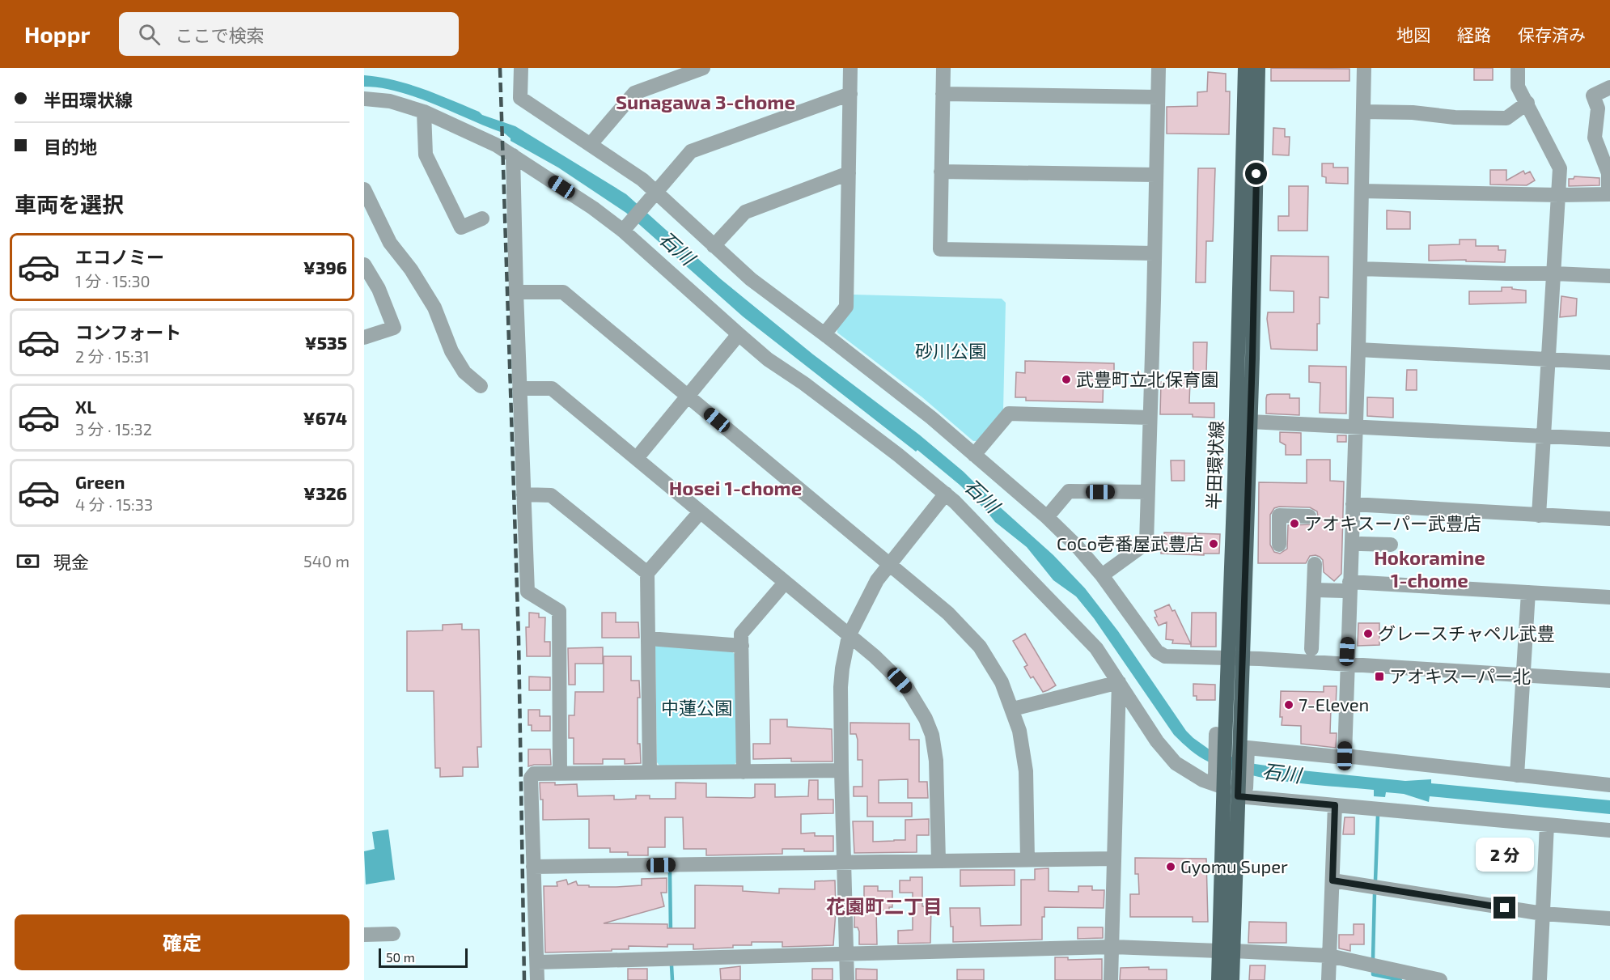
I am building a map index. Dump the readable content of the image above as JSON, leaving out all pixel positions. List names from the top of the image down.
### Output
{
  "streets": {
    "main road": ["半田環状線"]
  },
  "districts": [
    "Sunagawa 3-chome",
    "Hosei 1-chome",
    "Hokoramine 1-chome",
    "花園町二丁目"
  ],
  "water": ["石川"],
  "parks": ["砂川公園", "中蓮公園"],
  "places": {
    "other": [
      "武豊町立北保育園",
      "アオキスーパー武豊店",
      "CoCo壱番屋武豊店",
      "グレースチャペル武豊",
      "7-Eleven",
      "Gyomu Super"
    ],
    "transit": ["アオキスーパー北"]
  },
  "scale_bar": "50 m",
  "page": {
    "header": "Hoppr",
    "search": "ここで検索",
    "nav": ["地図", "経路", "保存済み"],
    "banner": ["半田環状線", "目的地"],
    "heading": "車両を選択",
    "list": [
      {
        "name": "エコノミー",
        "note": "1 分 · 15:30",
        "value": "¥396"
      },
      {
        "name": "コンフォート",
        "note": "2 分 · 15:31",
        "value": "¥535"
      },
      {
        "name": "XL",
        "note": "3 分 · 15:32",
        "value": "¥674"
      },
      {
        "name": "Green",
        "note": "4 分 · 15:33",
        "value": "¥326"
      }
    ],
    "pay": ["現金", "540 m"],
    "bubble": "2 分",
    "buttons": "確定",
    "scale": "50 m"
  }
}
